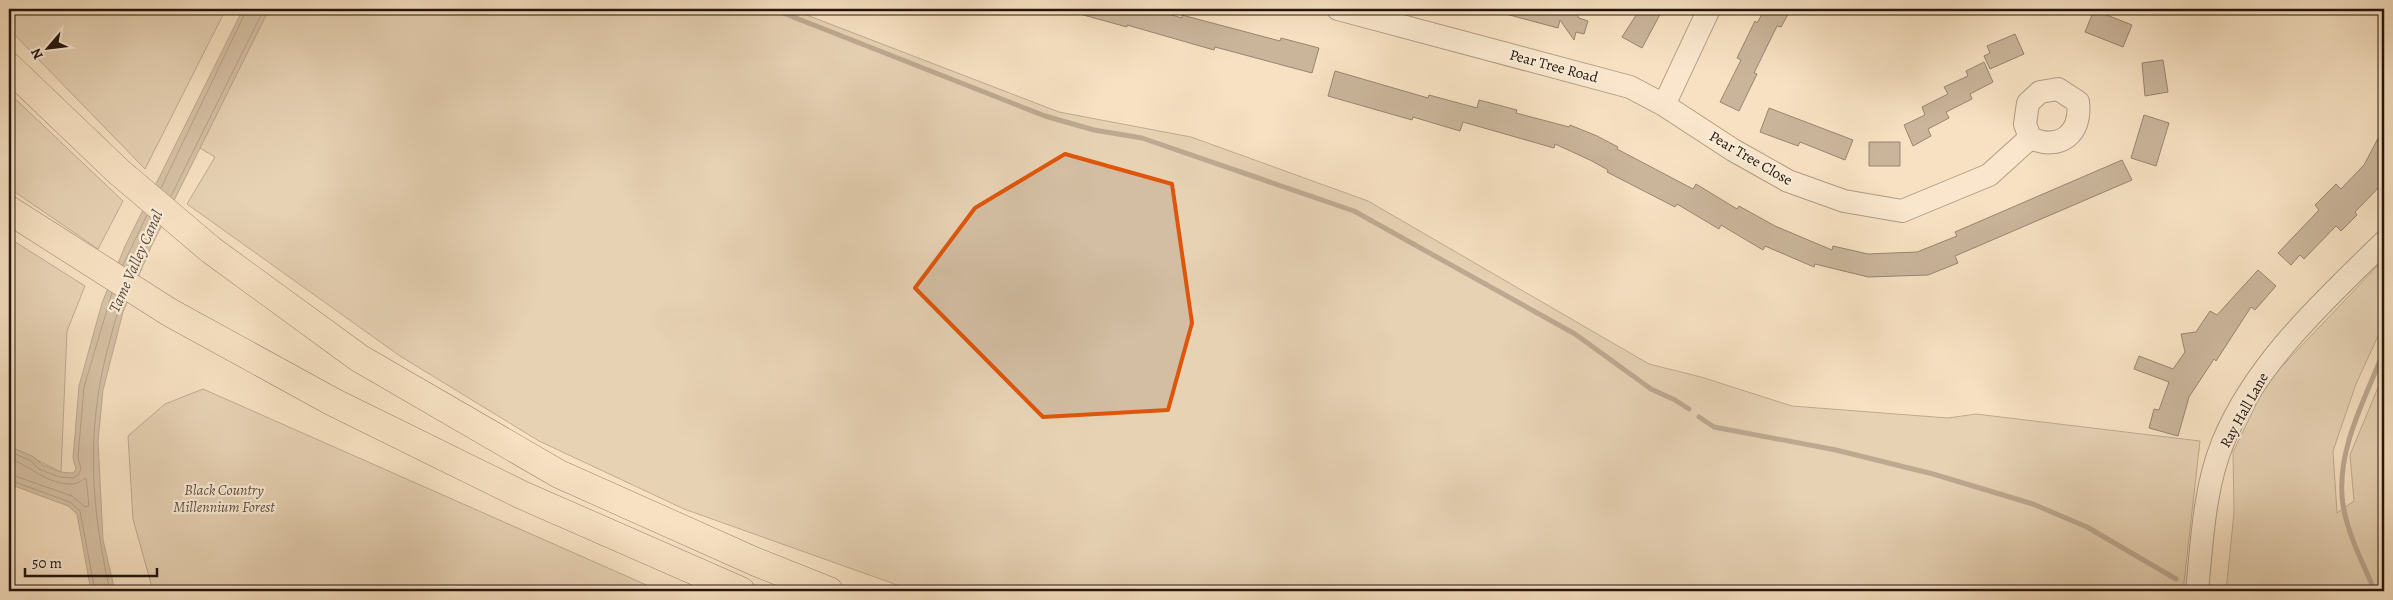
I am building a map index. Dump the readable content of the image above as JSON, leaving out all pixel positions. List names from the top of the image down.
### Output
{
  "streets": {
    "street": ["Pear Tree Road", "Pear Tree Close", "Ray Hall Lane"]
  },
  "crossings": [
    ["Pear Tree Road", "Pear Tree Close"]
  ],
  "water": ["Tame Valley Canal"],
  "parks": ["Black Country Millennium Forest"],
  "scale_bar": "50 m",
  "north": "bottom left"
}
